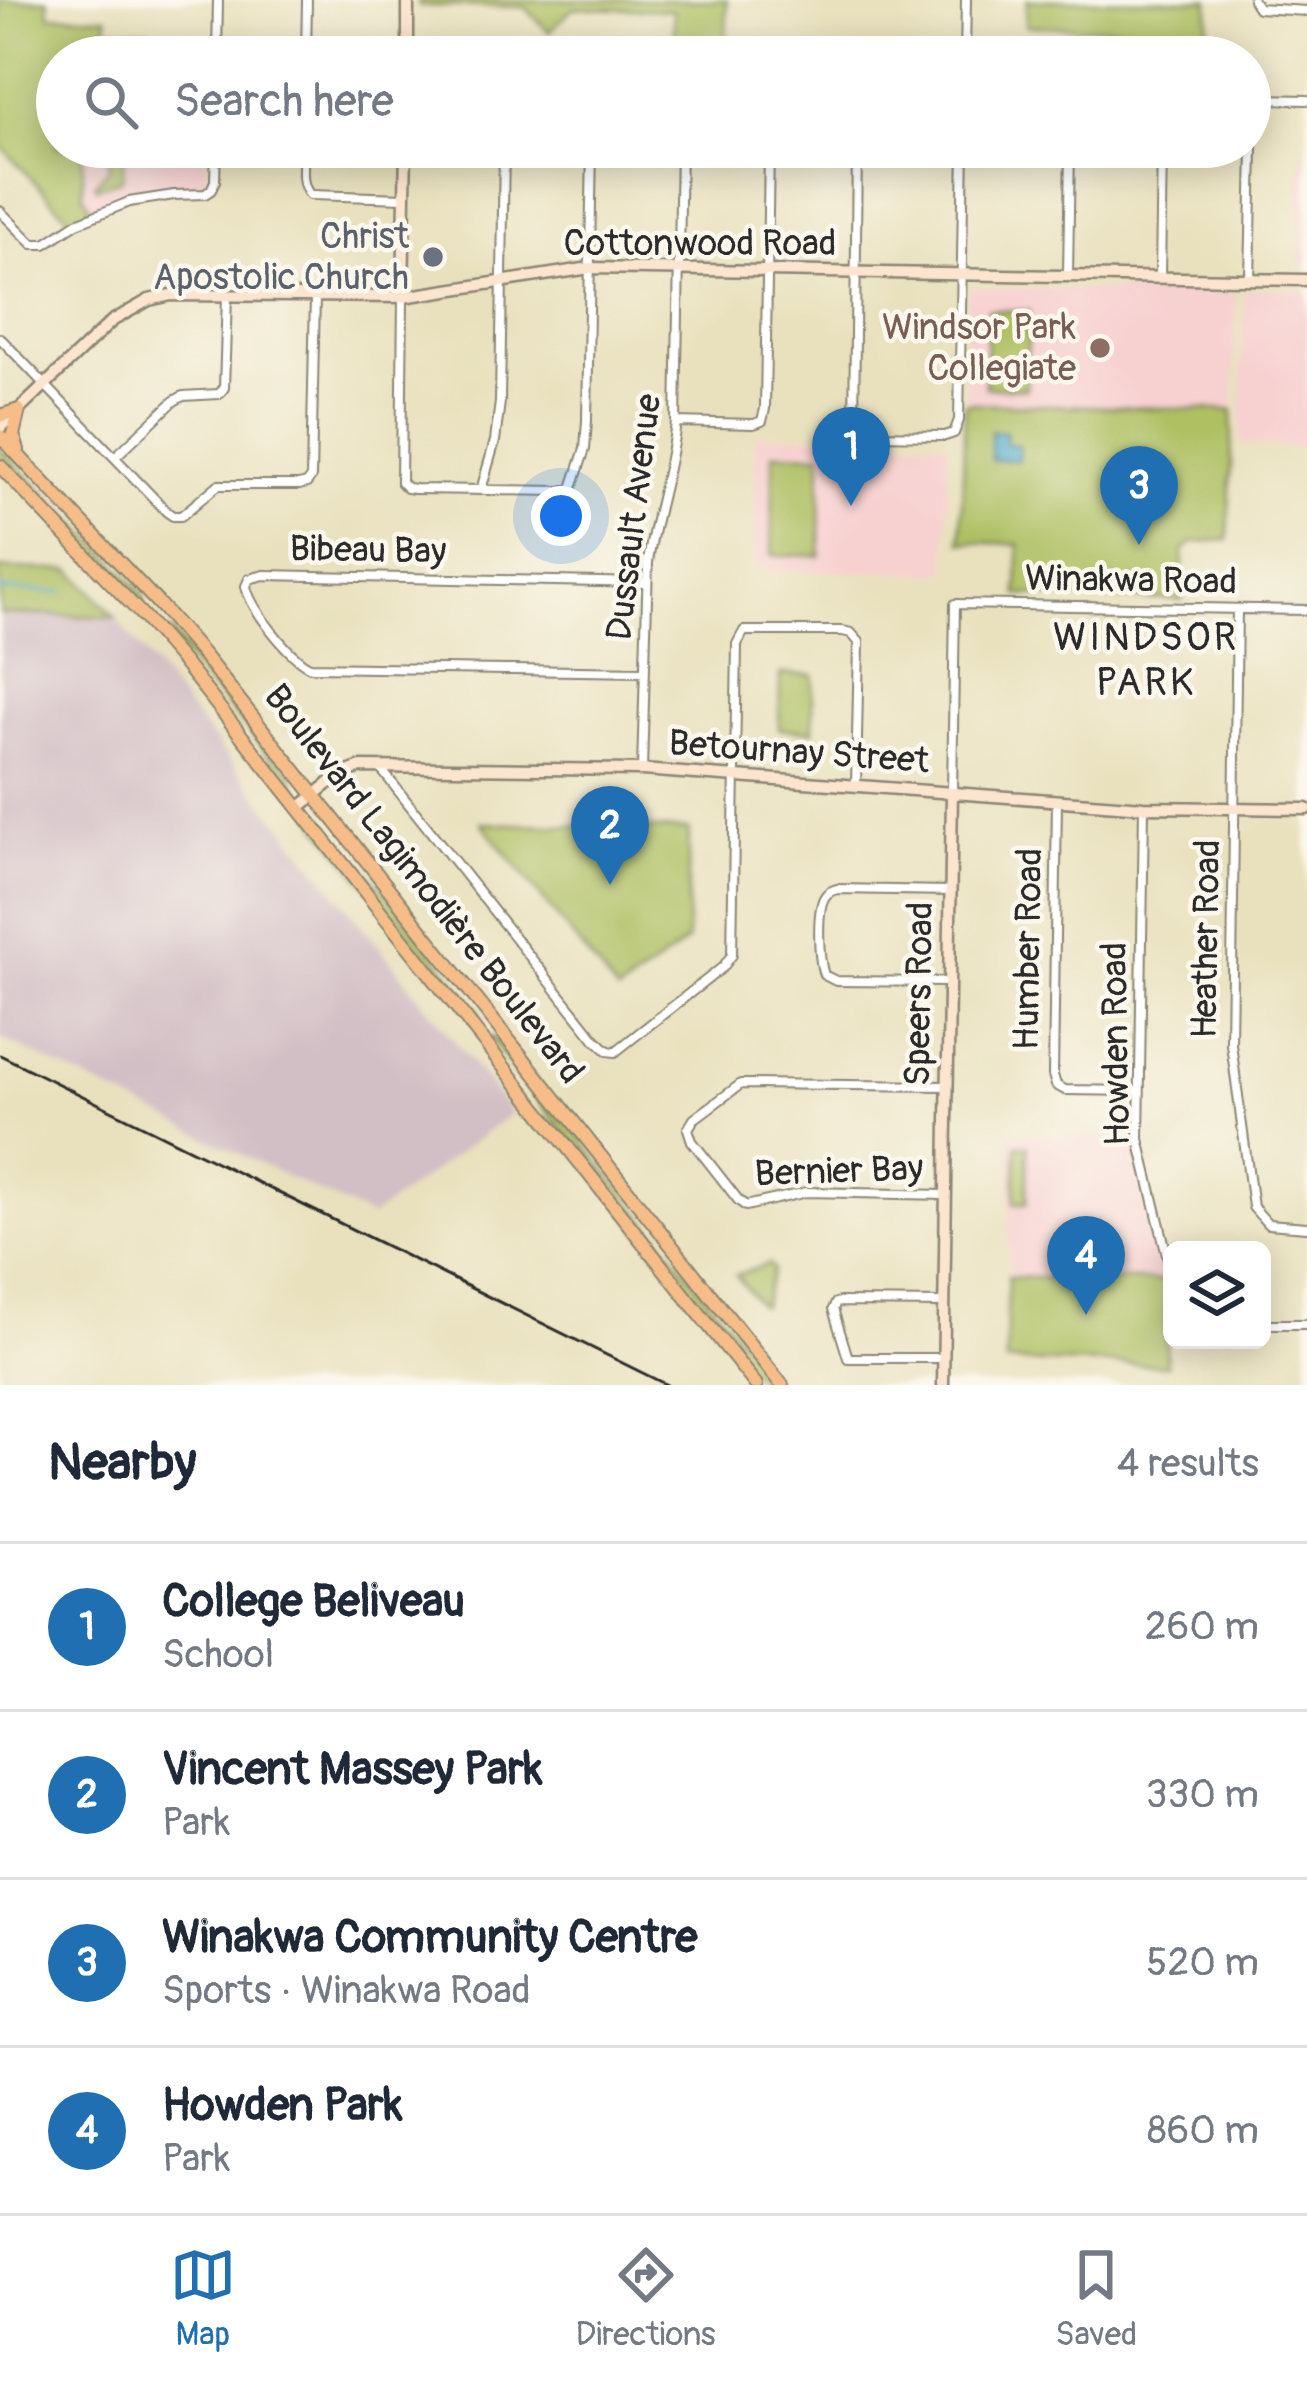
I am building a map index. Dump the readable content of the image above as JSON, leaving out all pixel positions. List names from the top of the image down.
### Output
{
  "streets": {
    "main road": ["Boulevard Lagimodière Boulevard"],
    "street": [
      "Cottonwood Road",
      "Dussault Avenue",
      "Bibeau Bay",
      "Winakwa Road",
      "Betournay Street",
      "Heather Road",
      "Humber Road",
      "Speers Road",
      "Howden Road",
      "Bernier Bay"
    ]
  },
  "crossings": [
    ["Cottonwood Road", "Dussault Avenue"],
    ["Cottonwood Road", "Boulevard Lagimodière Boulevard"],
    ["Dussault Avenue", "Bibeau Bay"],
    ["Dussault Avenue", "Betournay Street"],
    ["Winakwa Road", "Heather Road"],
    ["Winakwa Road", "Speers Road"],
    ["Betournay Street", "Boulevard Lagimodière Boulevard"],
    ["Betournay Street", "Heather Road"],
    ["Betournay Street", "Humber Road"],
    ["Betournay Street", "Speers Road"],
    ["Betournay Street", "Howden Road"],
    ["Humber Road", "Howden Road"],
    ["Speers Road", "Bernier Bay"]
  ],
  "districts": ["WINDSOR PARK"],
  "places": ["Christ Apostolic Church", "Windsor Park Collegiate"],
  "page": {
    "search": "Search here",
    "pins": [
      "1",
      "3",
      "2",
      "4"
    ],
    "heading": ["Nearby", "4 results"],
    "list": [
      {
        "mark": "1",
        "name": "College Beliveau",
        "note": "School",
        "value": "260 m"
      },
      {
        "mark": "2",
        "name": "Vincent Massey Park",
        "note": "Park",
        "value": "330 m"
      },
      {
        "mark": "3",
        "name": "Winakwa Community Centre",
        "note": "Sports · Winakwa Road",
        "value": "520 m"
      },
      {
        "mark": "4",
        "name": "Howden Park",
        "note": "Park",
        "value": "860 m"
      }
    ],
    "nav": ["Map", "Directions", "Saved"]
  }
}
